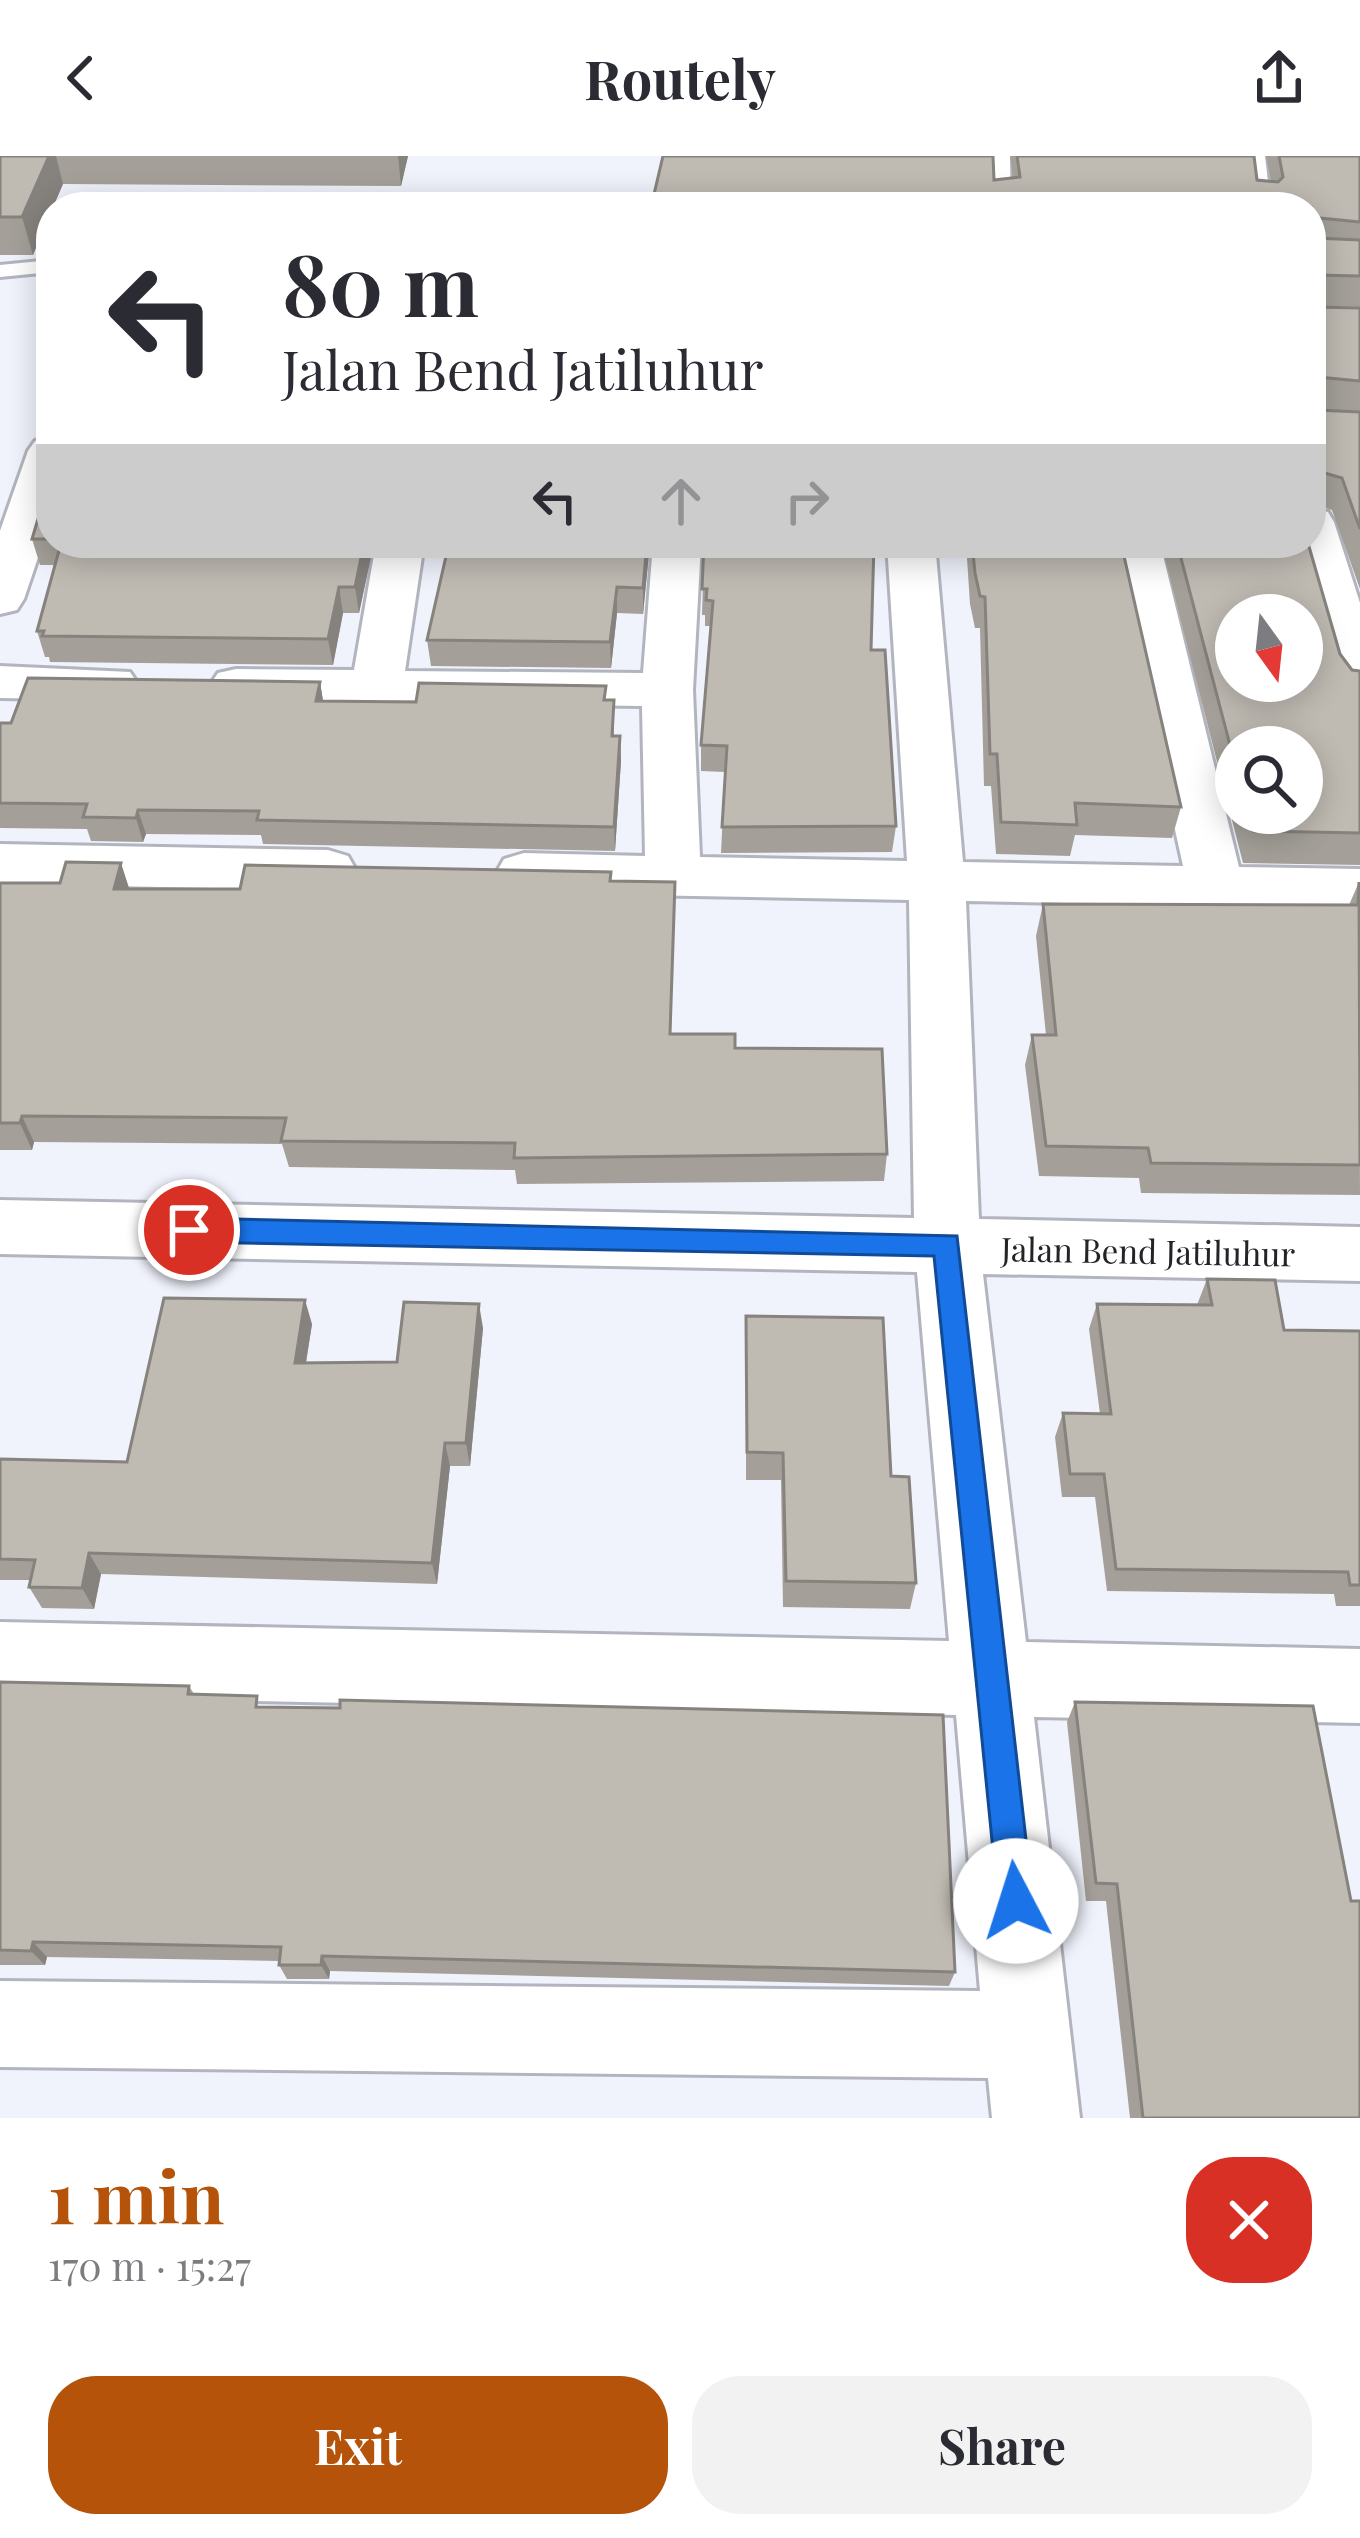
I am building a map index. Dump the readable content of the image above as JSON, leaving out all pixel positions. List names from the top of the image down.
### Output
{
  "streets": {
    "street": ["Jalan Bend Jatiluhur"]
  },
  "north": "bottom",
  "page": {
    "header": "Routely",
    "turn": ["80 m", "Jalan Bend Jatiluhur"],
    "heading": ["1 min", "170 m · 15:27"],
    "buttons": ["Exit", "Share"]
  }
}
